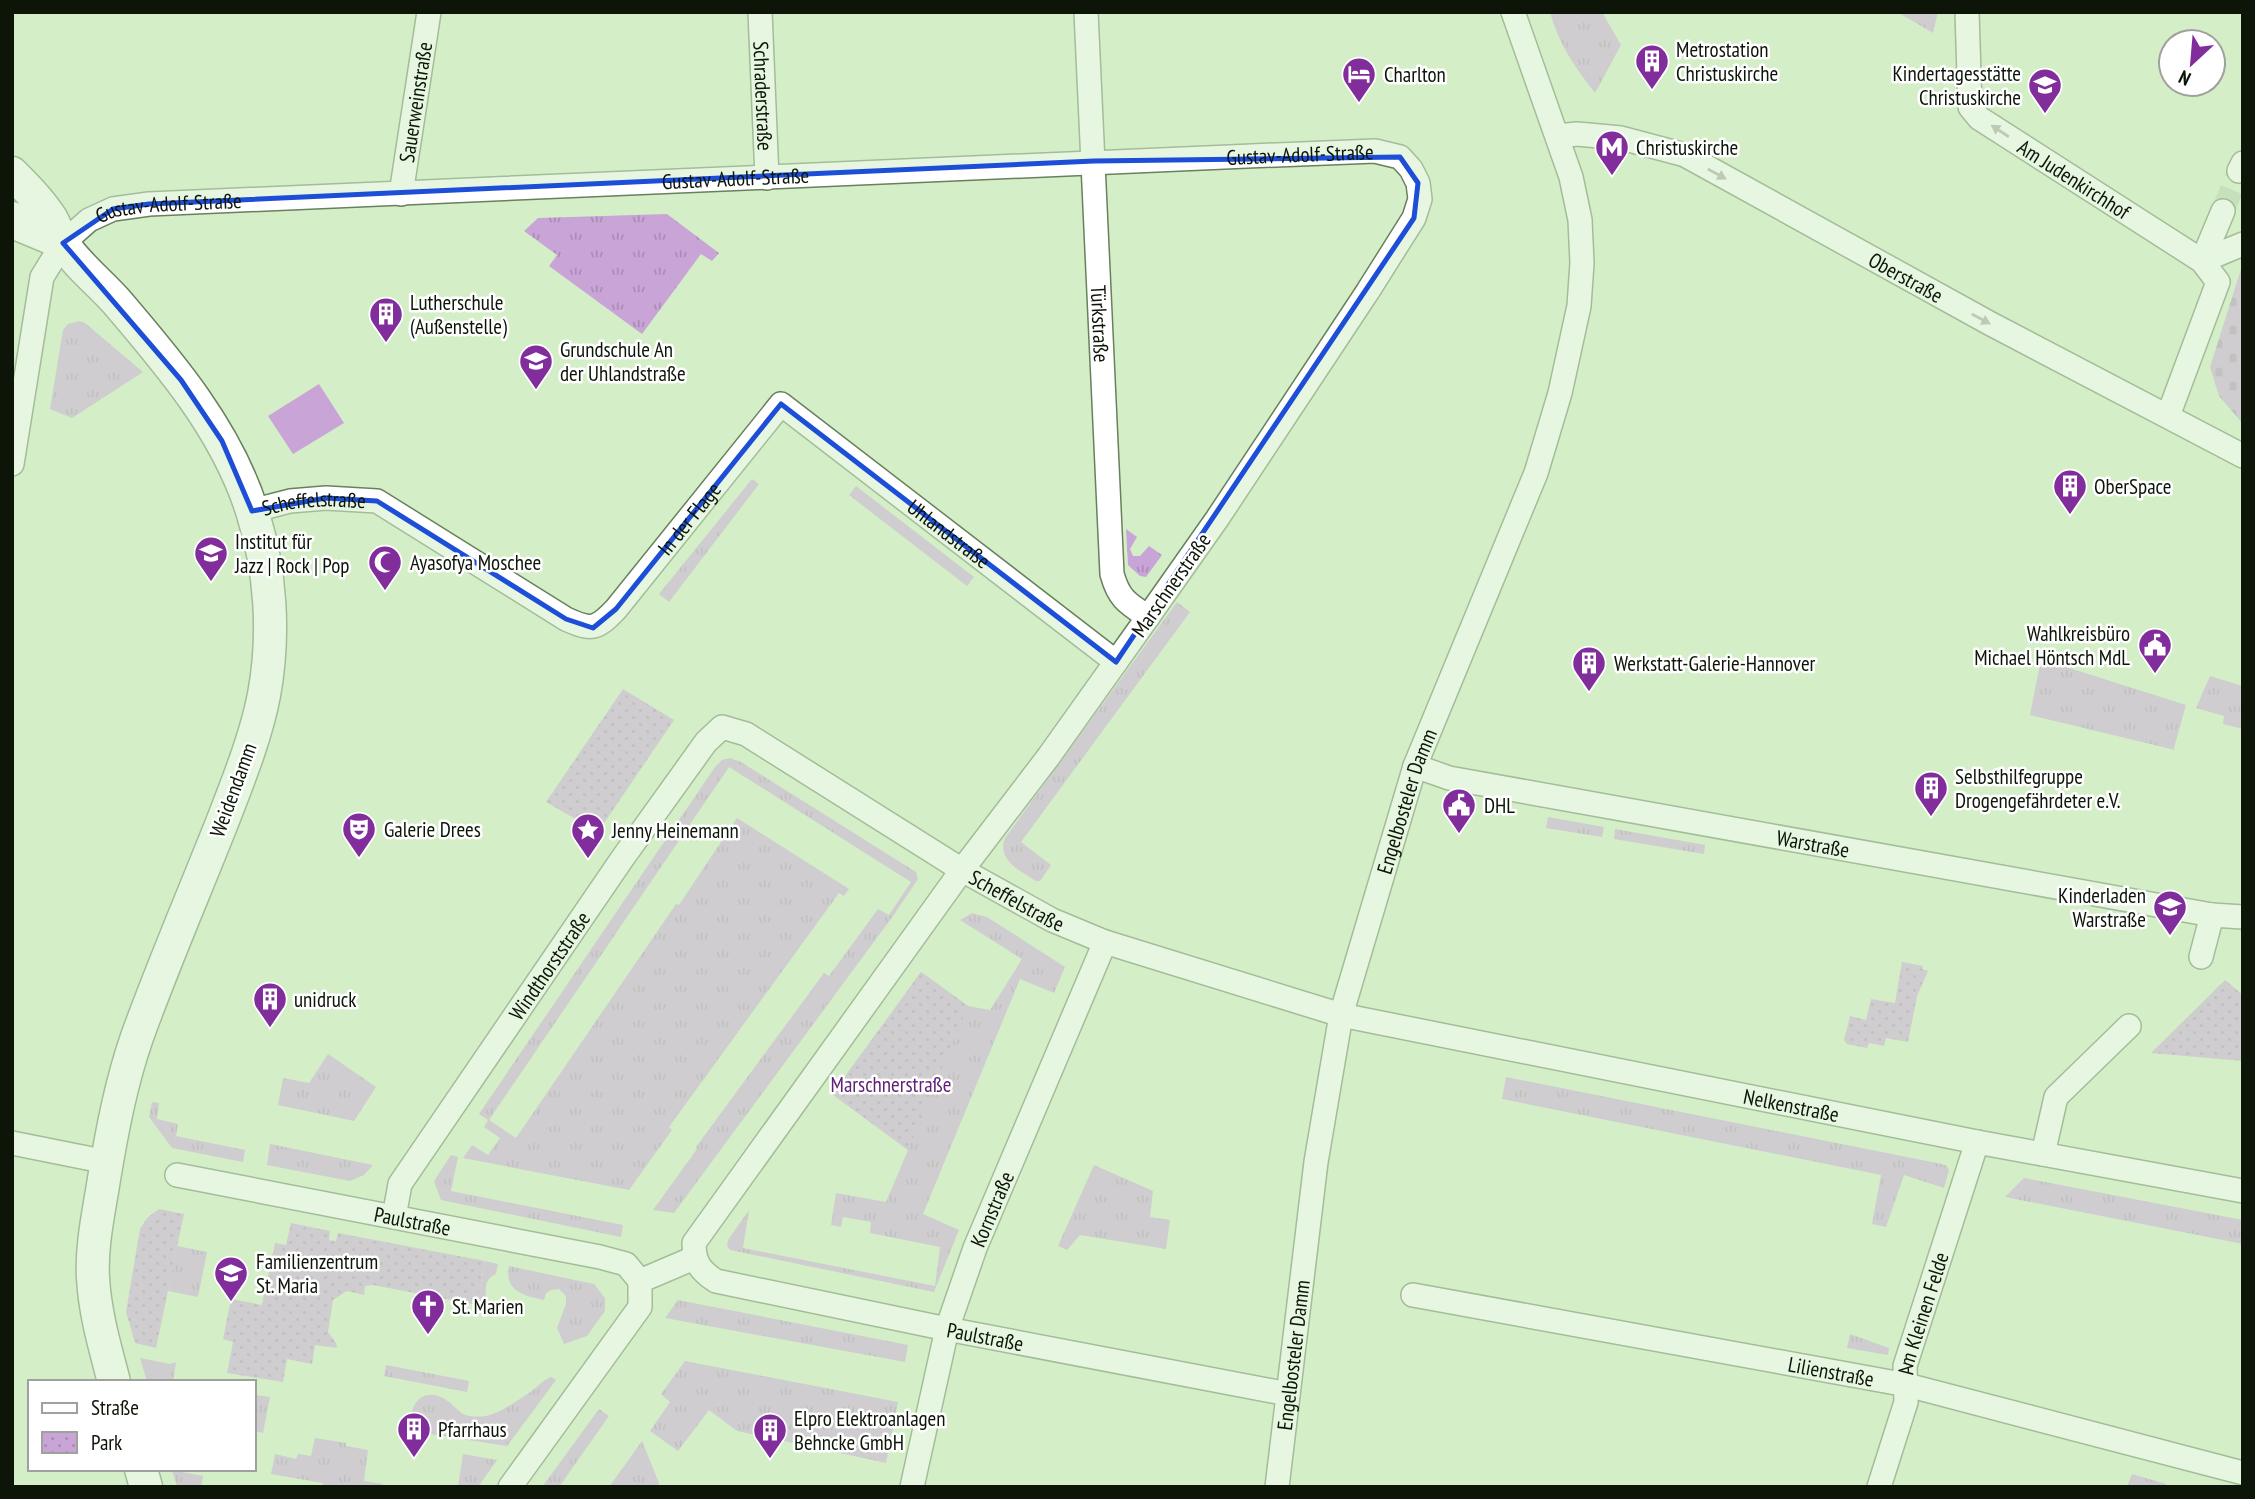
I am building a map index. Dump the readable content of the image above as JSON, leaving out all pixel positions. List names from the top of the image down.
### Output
{
  "streets": {
    "main road": ["Weidendamm"],
    "street": [
      "Schraderstraße",
      "Sauerweinstraße",
      "Gustav-Adolf-Straße",
      "Am Judenkirchhof",
      "Oberstraße",
      "Türkstraße",
      "Scheffelstraße",
      "In der Flage",
      "Uhlandstraße",
      "Marschnerstraße",
      "Engelbosteler Damm",
      "Warstraße",
      "Windthorststraße",
      "Nelkenstraße",
      "Kornstraße",
      "Paulstraße",
      "Am Kleinen Felde",
      "Lilienstraße"
    ]
  },
  "crossings": [
    ["Schraderstraße", "Gustav-Adolf-Straße"],
    ["Sauerweinstraße", "Gustav-Adolf-Straße"],
    ["Gustav-Adolf-Straße", "Türkstraße"],
    ["Gustav-Adolf-Straße", "Marschnerstraße"],
    ["Gustav-Adolf-Straße", "Weidendamm"],
    ["Oberstraße", "Engelbosteler Damm"],
    ["Türkstraße", "Marschnerstraße"],
    ["Scheffelstraße", "In der Flage"],
    ["Scheffelstraße", "Marschnerstraße"],
    ["Scheffelstraße", "Weidendamm"],
    ["Scheffelstraße", "Engelbosteler Damm"],
    ["Scheffelstraße", "Windthorststraße"],
    ["Scheffelstraße", "Nelkenstraße"],
    ["Scheffelstraße", "Kornstraße"],
    ["In der Flage", "Uhlandstraße"],
    ["Uhlandstraße", "Marschnerstraße"],
    ["Marschnerstraße", "Paulstraße"],
    ["Engelbosteler Damm", "Warstraße"],
    ["Engelbosteler Damm", "Nelkenstraße"],
    ["Engelbosteler Damm", "Paulstraße"],
    ["Windthorststraße", "Paulstraße"],
    ["Nelkenstraße", "Am Kleinen Felde"],
    ["Kornstraße", "Paulstraße"],
    ["Am Kleinen Felde", "Lilienstraße"]
  ],
  "one_way": ["Am Judenkirchhof", "Oberstraße"],
  "parks": ["Marschnerstraße"],
  "places": {
    "building": [
      "Metrostation Christuskirche",
      "Lutherschule (Außenstelle)",
      "OberSpace",
      "Werkstatt-Galerie-Hannover",
      "Selbsthilfegruppe Drogengefährdeter e.V.",
      "unidruck",
      "Pfarrhaus",
      "Elpro Elektroanlagen Behncke GmbH"
    ],
    "hotel": ["Charlton"],
    "school or university": [
      "Kindertagesstätte Christuskirche",
      "Grundschule An der Uhlandstraße",
      "Institut für Jazz | Rock | Pop",
      "Kinderladen Warstraße",
      "Familienzentrum St. Maria"
    ],
    "metro station": ["Christuskirche"],
    "mosque": ["Ayasofya Moschee"],
    "public building": ["Wahlkreisbüro Michael Höntsch MdL", "DHL"],
    "theatre": ["Galerie Drees"],
    "place": ["Jenny Heinemann"],
    "church": ["St. Marien"]
  },
  "legend": ["Straße", "Park"],
  "north": "bottom left"
}
